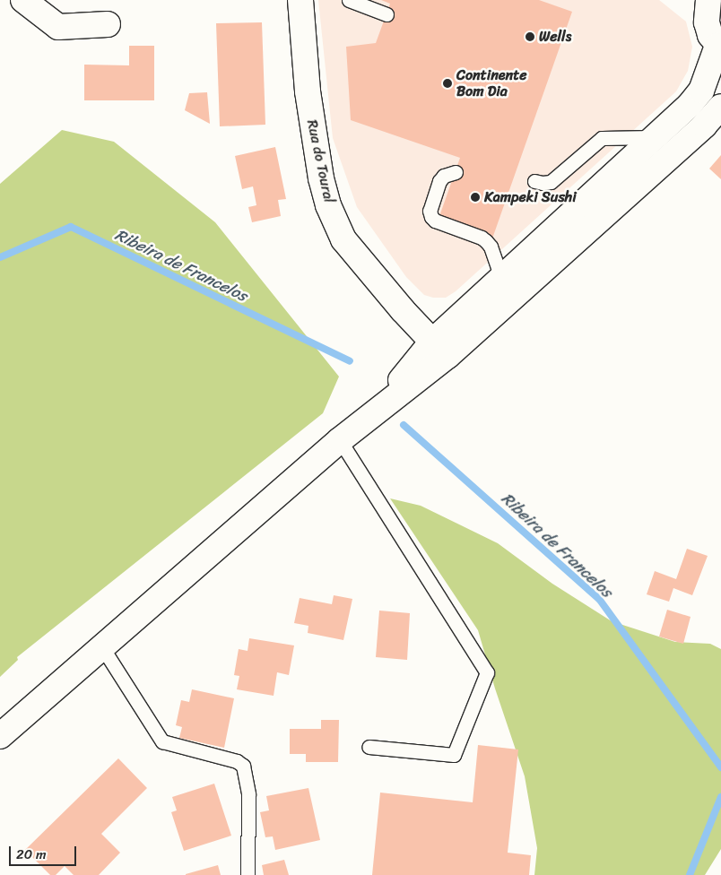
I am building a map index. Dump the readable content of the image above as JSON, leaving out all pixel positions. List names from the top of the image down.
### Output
{
  "streets": {
    "main road": ["Rua do Toural"]
  },
  "water": ["Ribeira de Francelos"],
  "places": ["Wells", "Continente Bom Dia", "Kampeki Sushi"],
  "scale_bar": "20 m"
}
